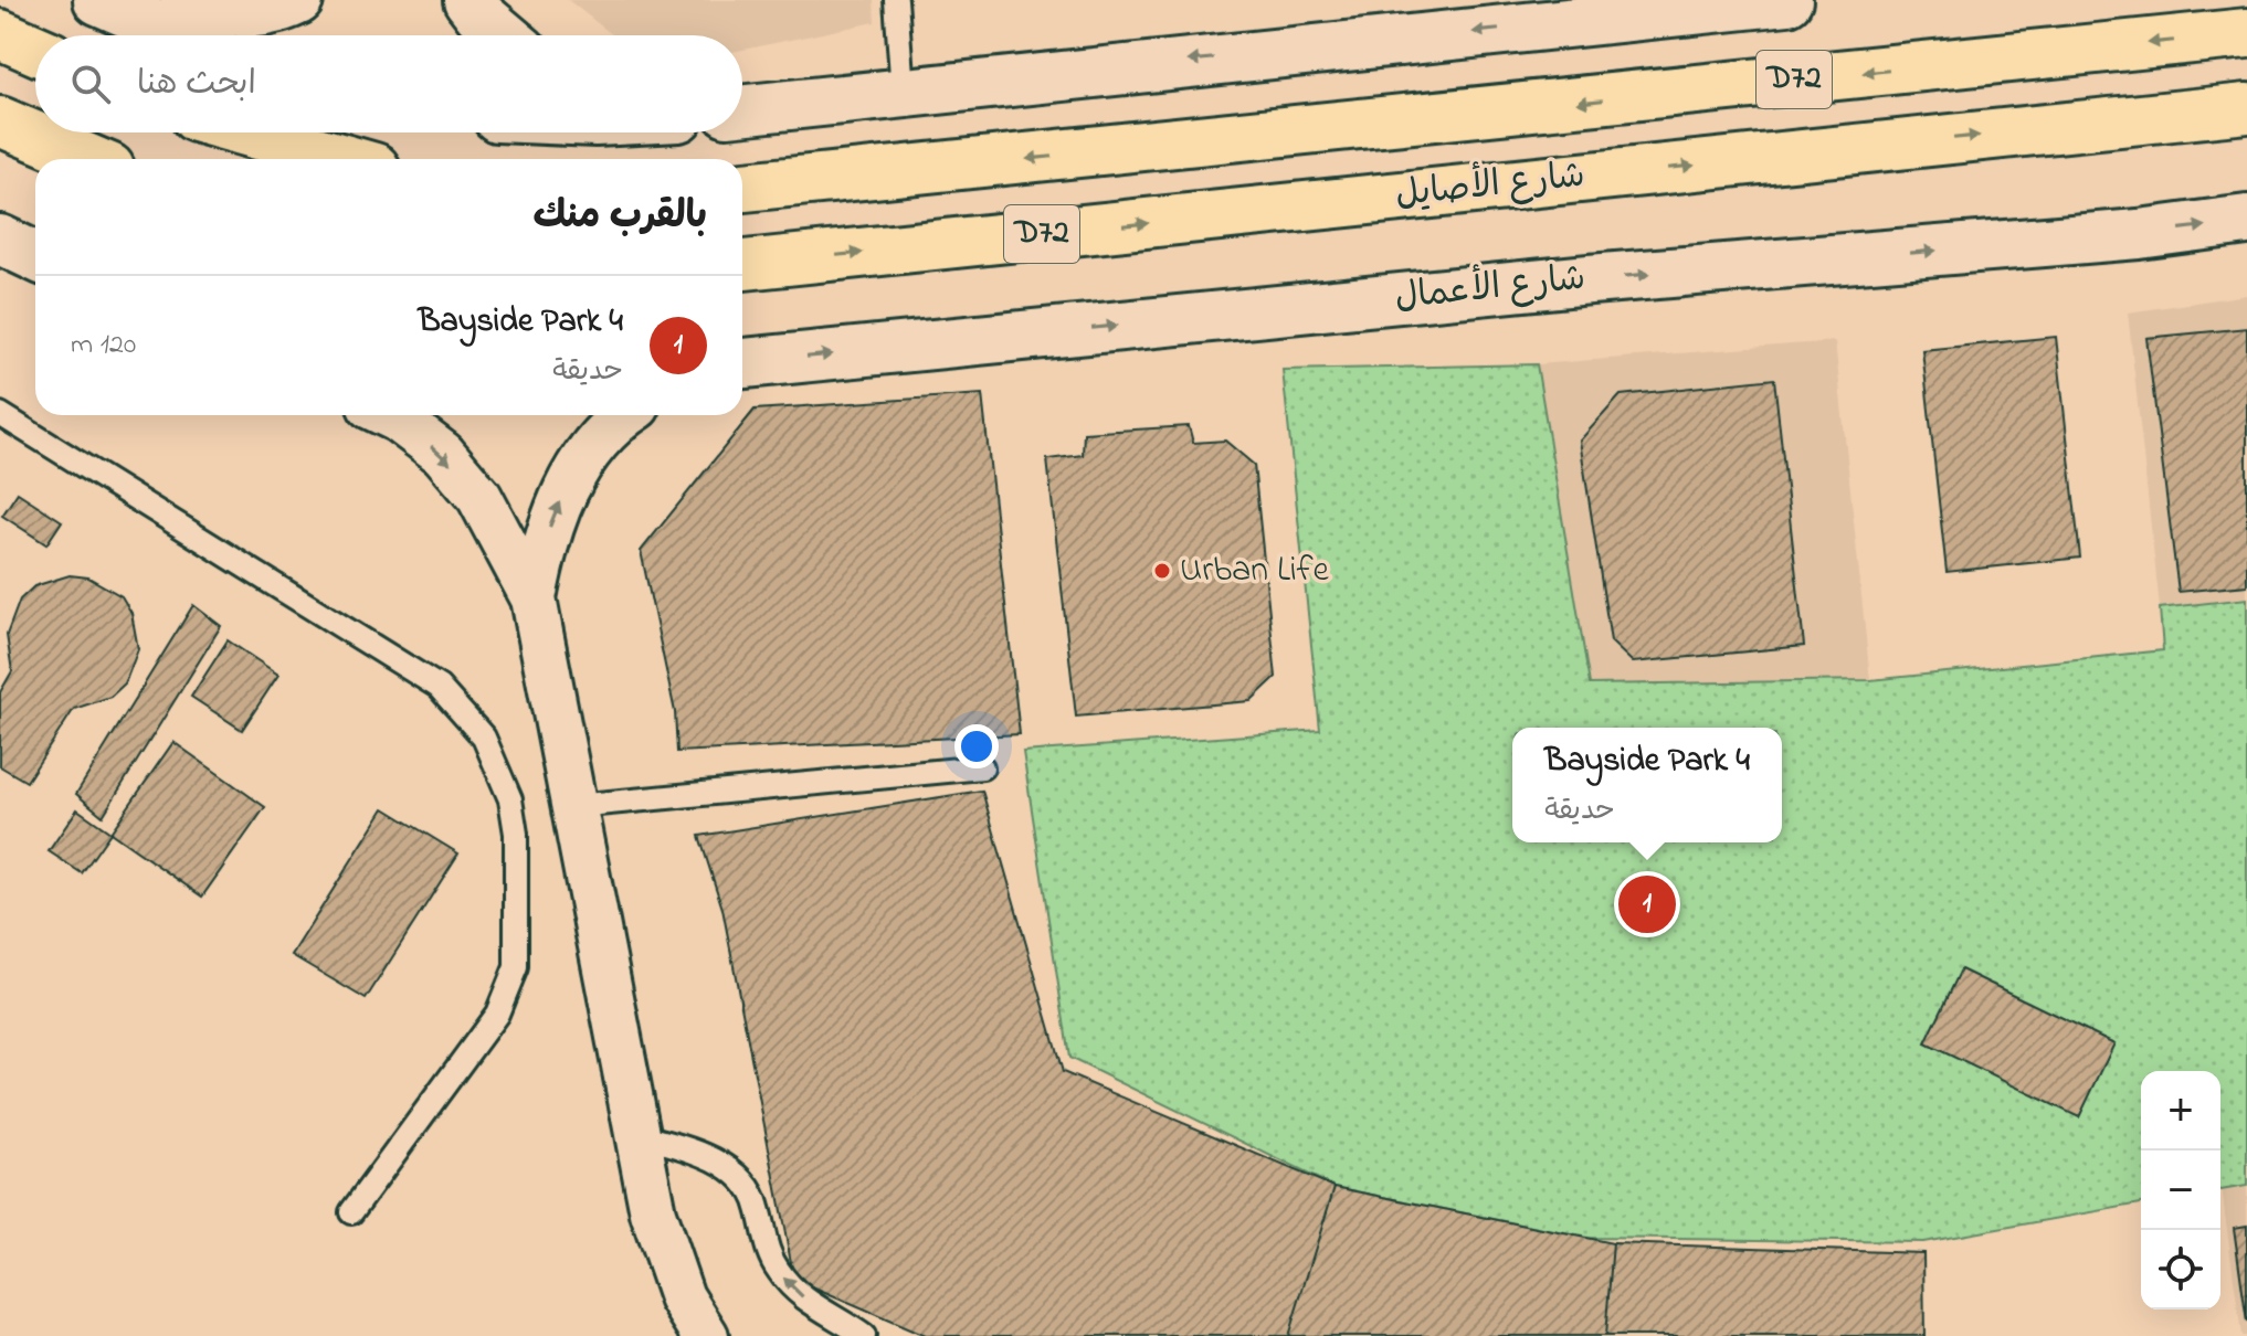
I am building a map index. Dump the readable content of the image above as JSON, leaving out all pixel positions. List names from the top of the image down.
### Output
{
  "streets": {
    "main road": ["D72", "شارع الأصايل"],
    "street": ["شارع الأعمال"]
  },
  "places": ["Urban Life"],
  "page": {
    "search": "ابحث هنا",
    "heading": "بالقرب منك",
    "list": [
      {
        "mark": "1",
        "name": "Bayside Park 4",
        "note": "حديقة",
        "value": "120 m"
      }
    ],
    "popup": ["Bayside Park 4", "حديقة"],
    "pins": "1",
    "map_buttons": ["+", "−"]
  }
}
